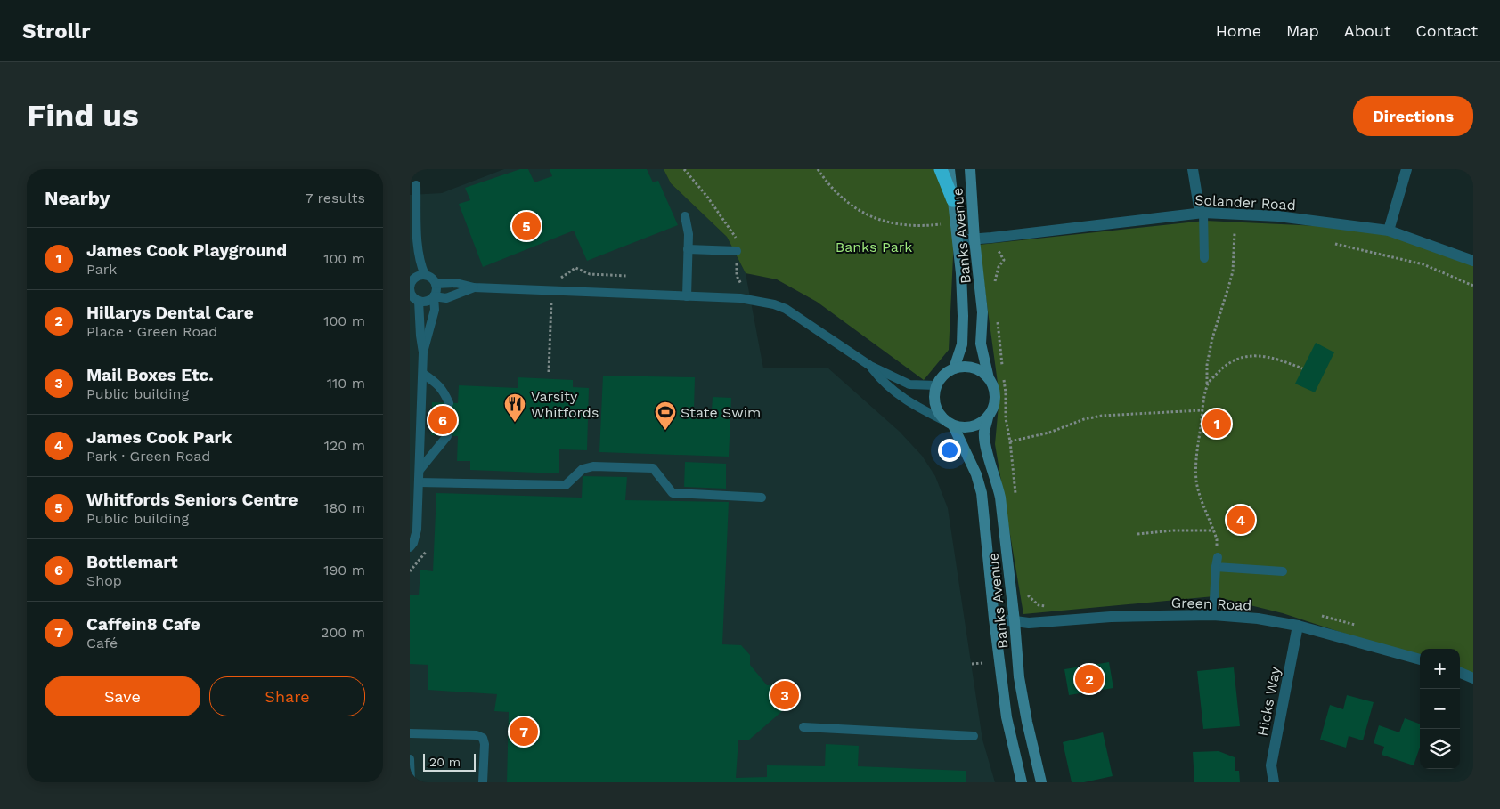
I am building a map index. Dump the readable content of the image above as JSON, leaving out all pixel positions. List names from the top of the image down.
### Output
{
  "streets": {
    "street": [
      "Solander Road",
      "Banks Avenue",
      "Green Road",
      "Hicks Way"
    ]
  },
  "crossings": [
    ["Solander Road", "Banks Avenue"],
    ["Banks Avenue", "Green Road"],
    ["Green Road", "Hicks Way"]
  ],
  "parks": ["Banks Park"],
  "places": {
    "restaurant": ["Varsity Whitfords"],
    "sports": ["State Swim"]
  },
  "scale_bar": "20 m",
  "page": {
    "header": "Strollr",
    "nav": [
      "Home",
      "Map",
      "About",
      "Contact"
    ],
    "buttons": [
      "Directions",
      ["Save", "Share"]
    ],
    "title": "Find us",
    "heading": ["Nearby", "7 results"],
    "pins": [
      "5",
      "6",
      "1",
      "4",
      "2",
      "3",
      "7"
    ],
    "list": [
      {
        "mark": "1",
        "name": "James Cook Playground",
        "note": "Park",
        "value": "100 m"
      },
      {
        "mark": "2",
        "name": "Hillarys Dental Care",
        "note": "Place · Green Road",
        "value": "100 m"
      },
      {
        "mark": "3",
        "name": "Mail Boxes Etc.",
        "note": "Public building",
        "value": "110 m"
      },
      {
        "mark": "4",
        "name": "James Cook Park",
        "note": "Park · Green Road",
        "value": "120 m"
      },
      {
        "mark": "5",
        "name": "Whitfords Seniors Centre",
        "note": "Public building",
        "value": "180 m"
      },
      {
        "mark": "6",
        "name": "Bottlemart",
        "note": "Shop",
        "value": "190 m"
      },
      {
        "mark": "7",
        "name": "Caffein8 Cafe",
        "note": "Café",
        "value": "200 m"
      }
    ],
    "map_buttons": ["+", "−"],
    "scale": "20 m"
  }
}
